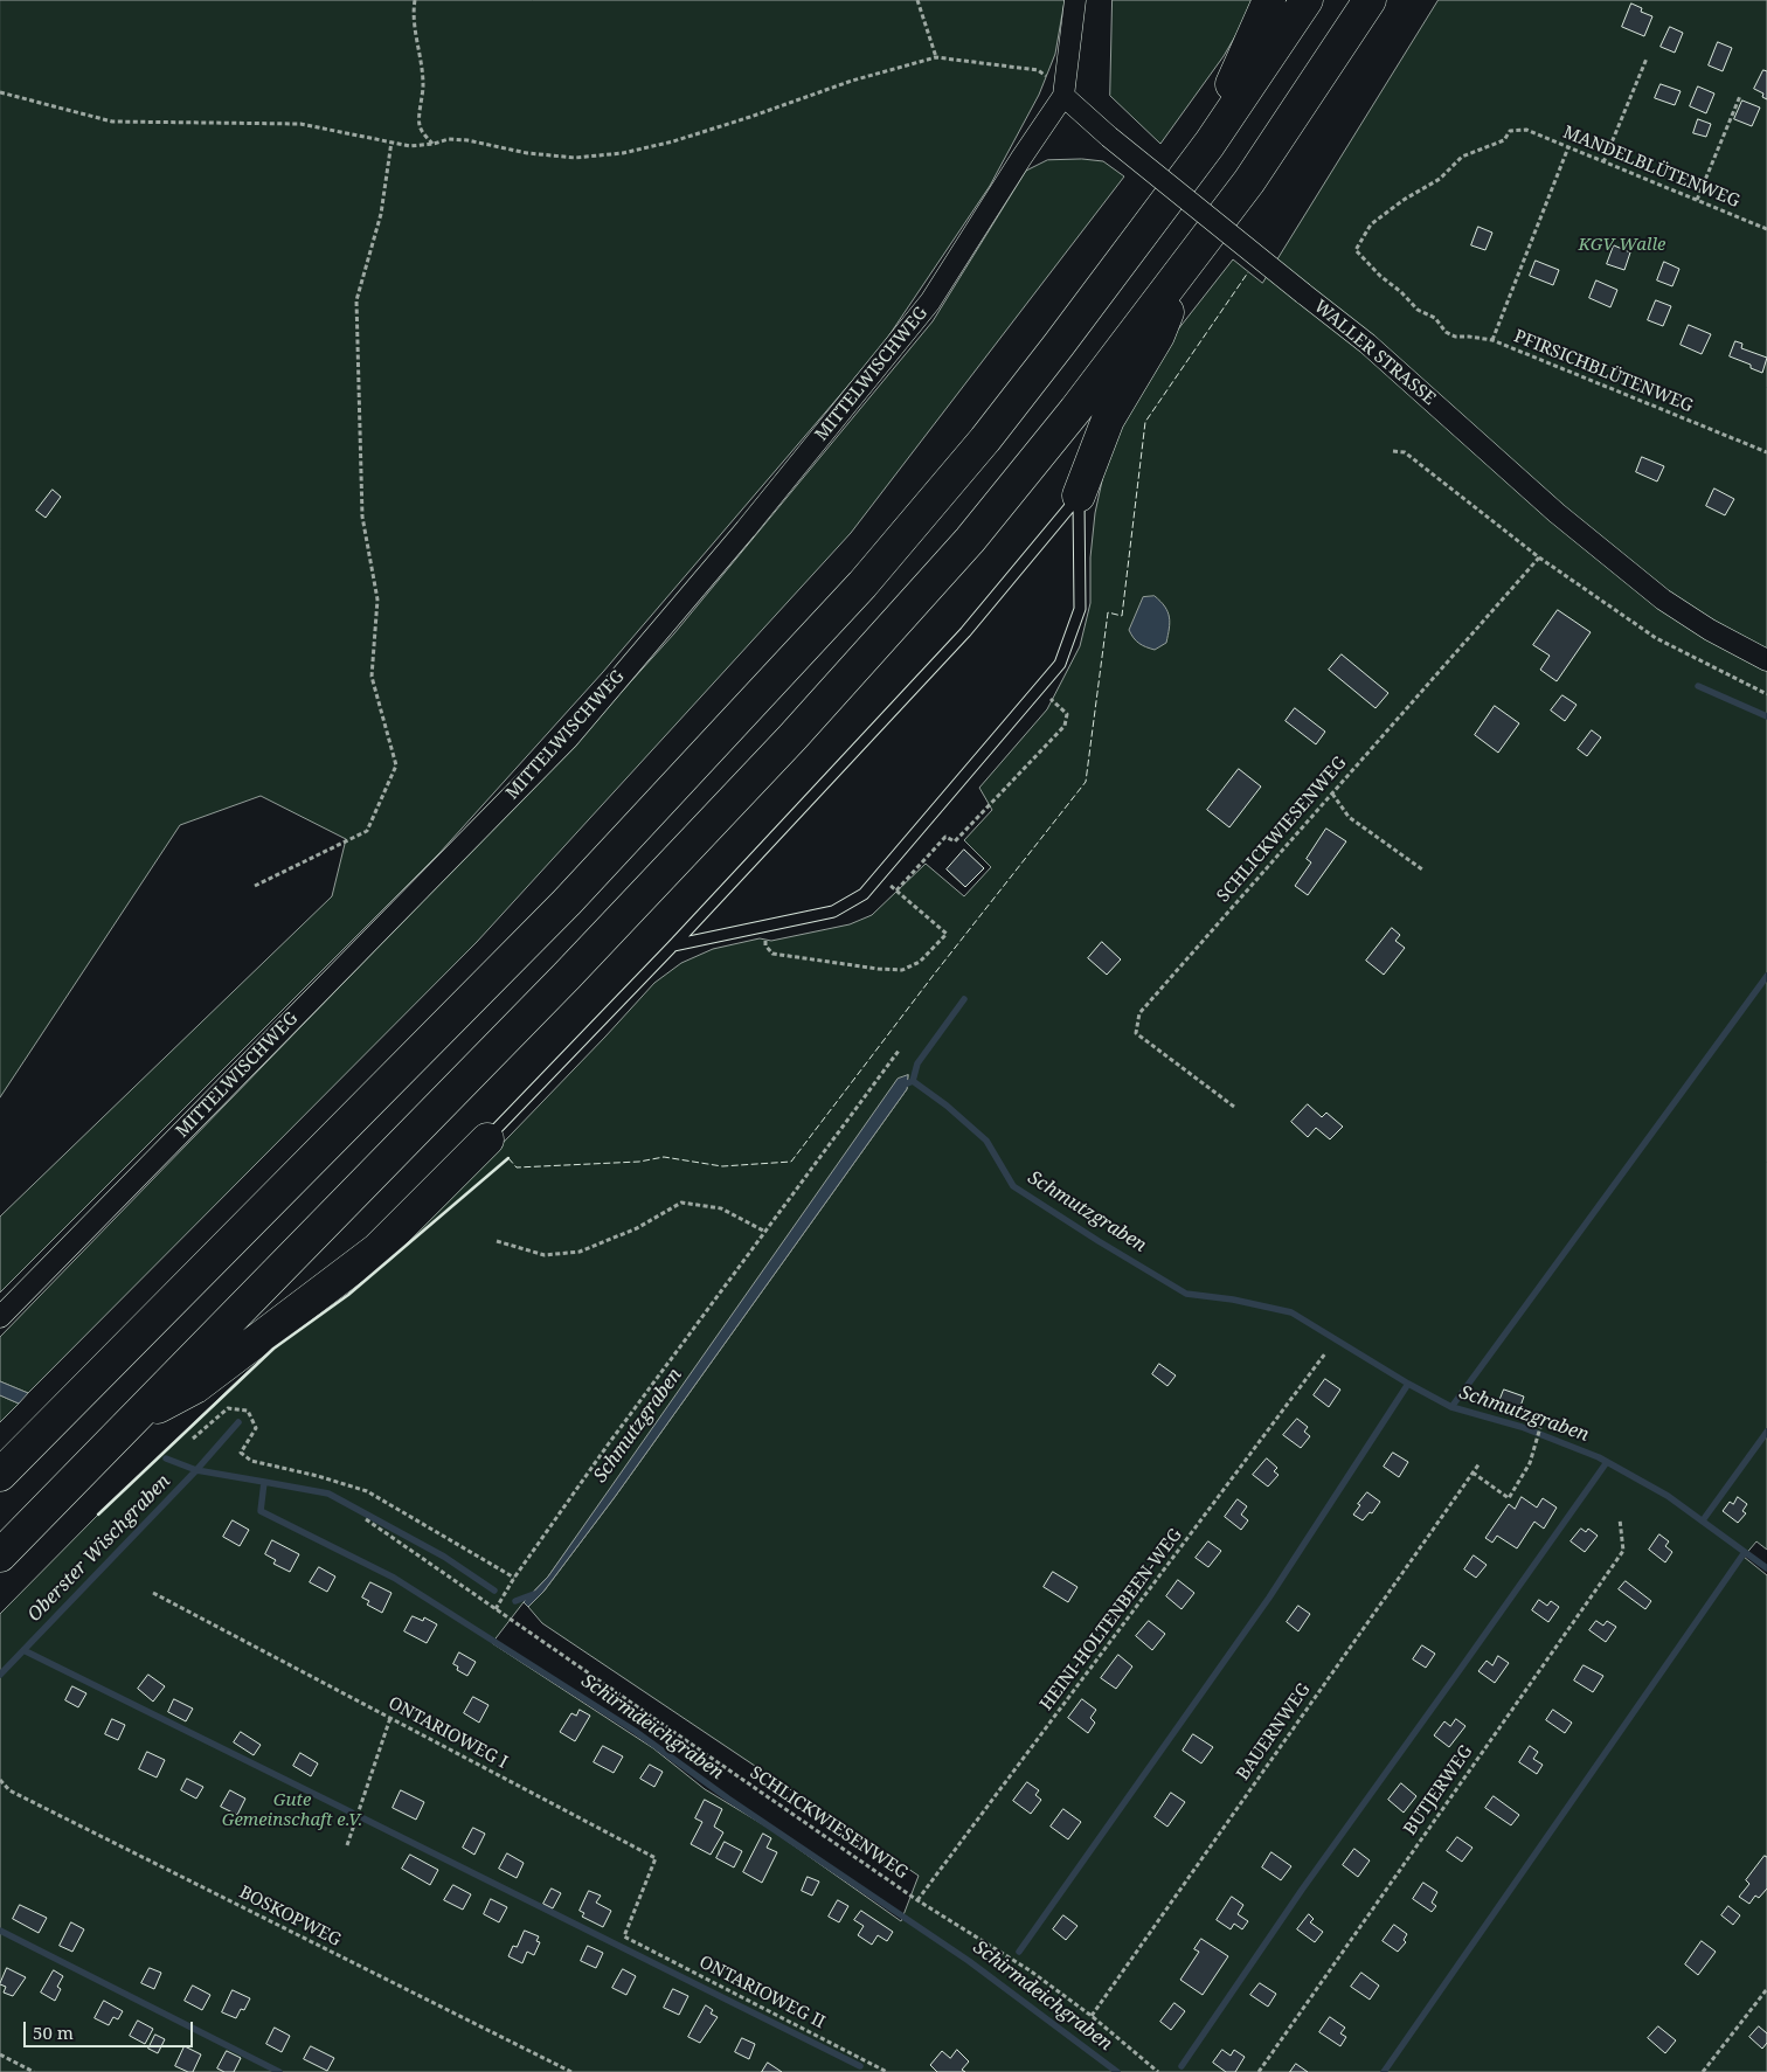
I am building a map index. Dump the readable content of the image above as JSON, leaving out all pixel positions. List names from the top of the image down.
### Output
{
  "streets": {
    "street": ["WALLER STRASSE", "MITTELWISCHWEG"],
    "path": [
      "MANDELBLÜTENWEG",
      "PFIRSICHBLÜTENWEG",
      "SCHLICKWIESENWEG",
      "HEINI-HOLTENBEEN-WEG",
      "BAUERNWEG",
      "ONTARIOWEG I",
      "BUTJERWEG",
      "BOSKOPWEG",
      "ONTARIOWEG II"
    ]
  },
  "crossings": [
    ["MANDELBLÜTENWEG", "PFIRSICHBLÜTENWEG"],
    ["WALLER STRASSE", "MITTELWISCHWEG"],
    ["SCHLICKWIESENWEG", "HEINI-HOLTENBEEN-WEG"],
    ["SCHLICKWIESENWEG", "BAUERNWEG"],
    ["ONTARIOWEG I", "ONTARIOWEG II"]
  ],
  "water": ["Schmutzgraben", "Oberster Wischgraben", "Schirmdeichgraben"],
  "parks": ["KGV Walle", "Gute Gemeinschaft e.V."],
  "scale_bar": "50 m"
}
